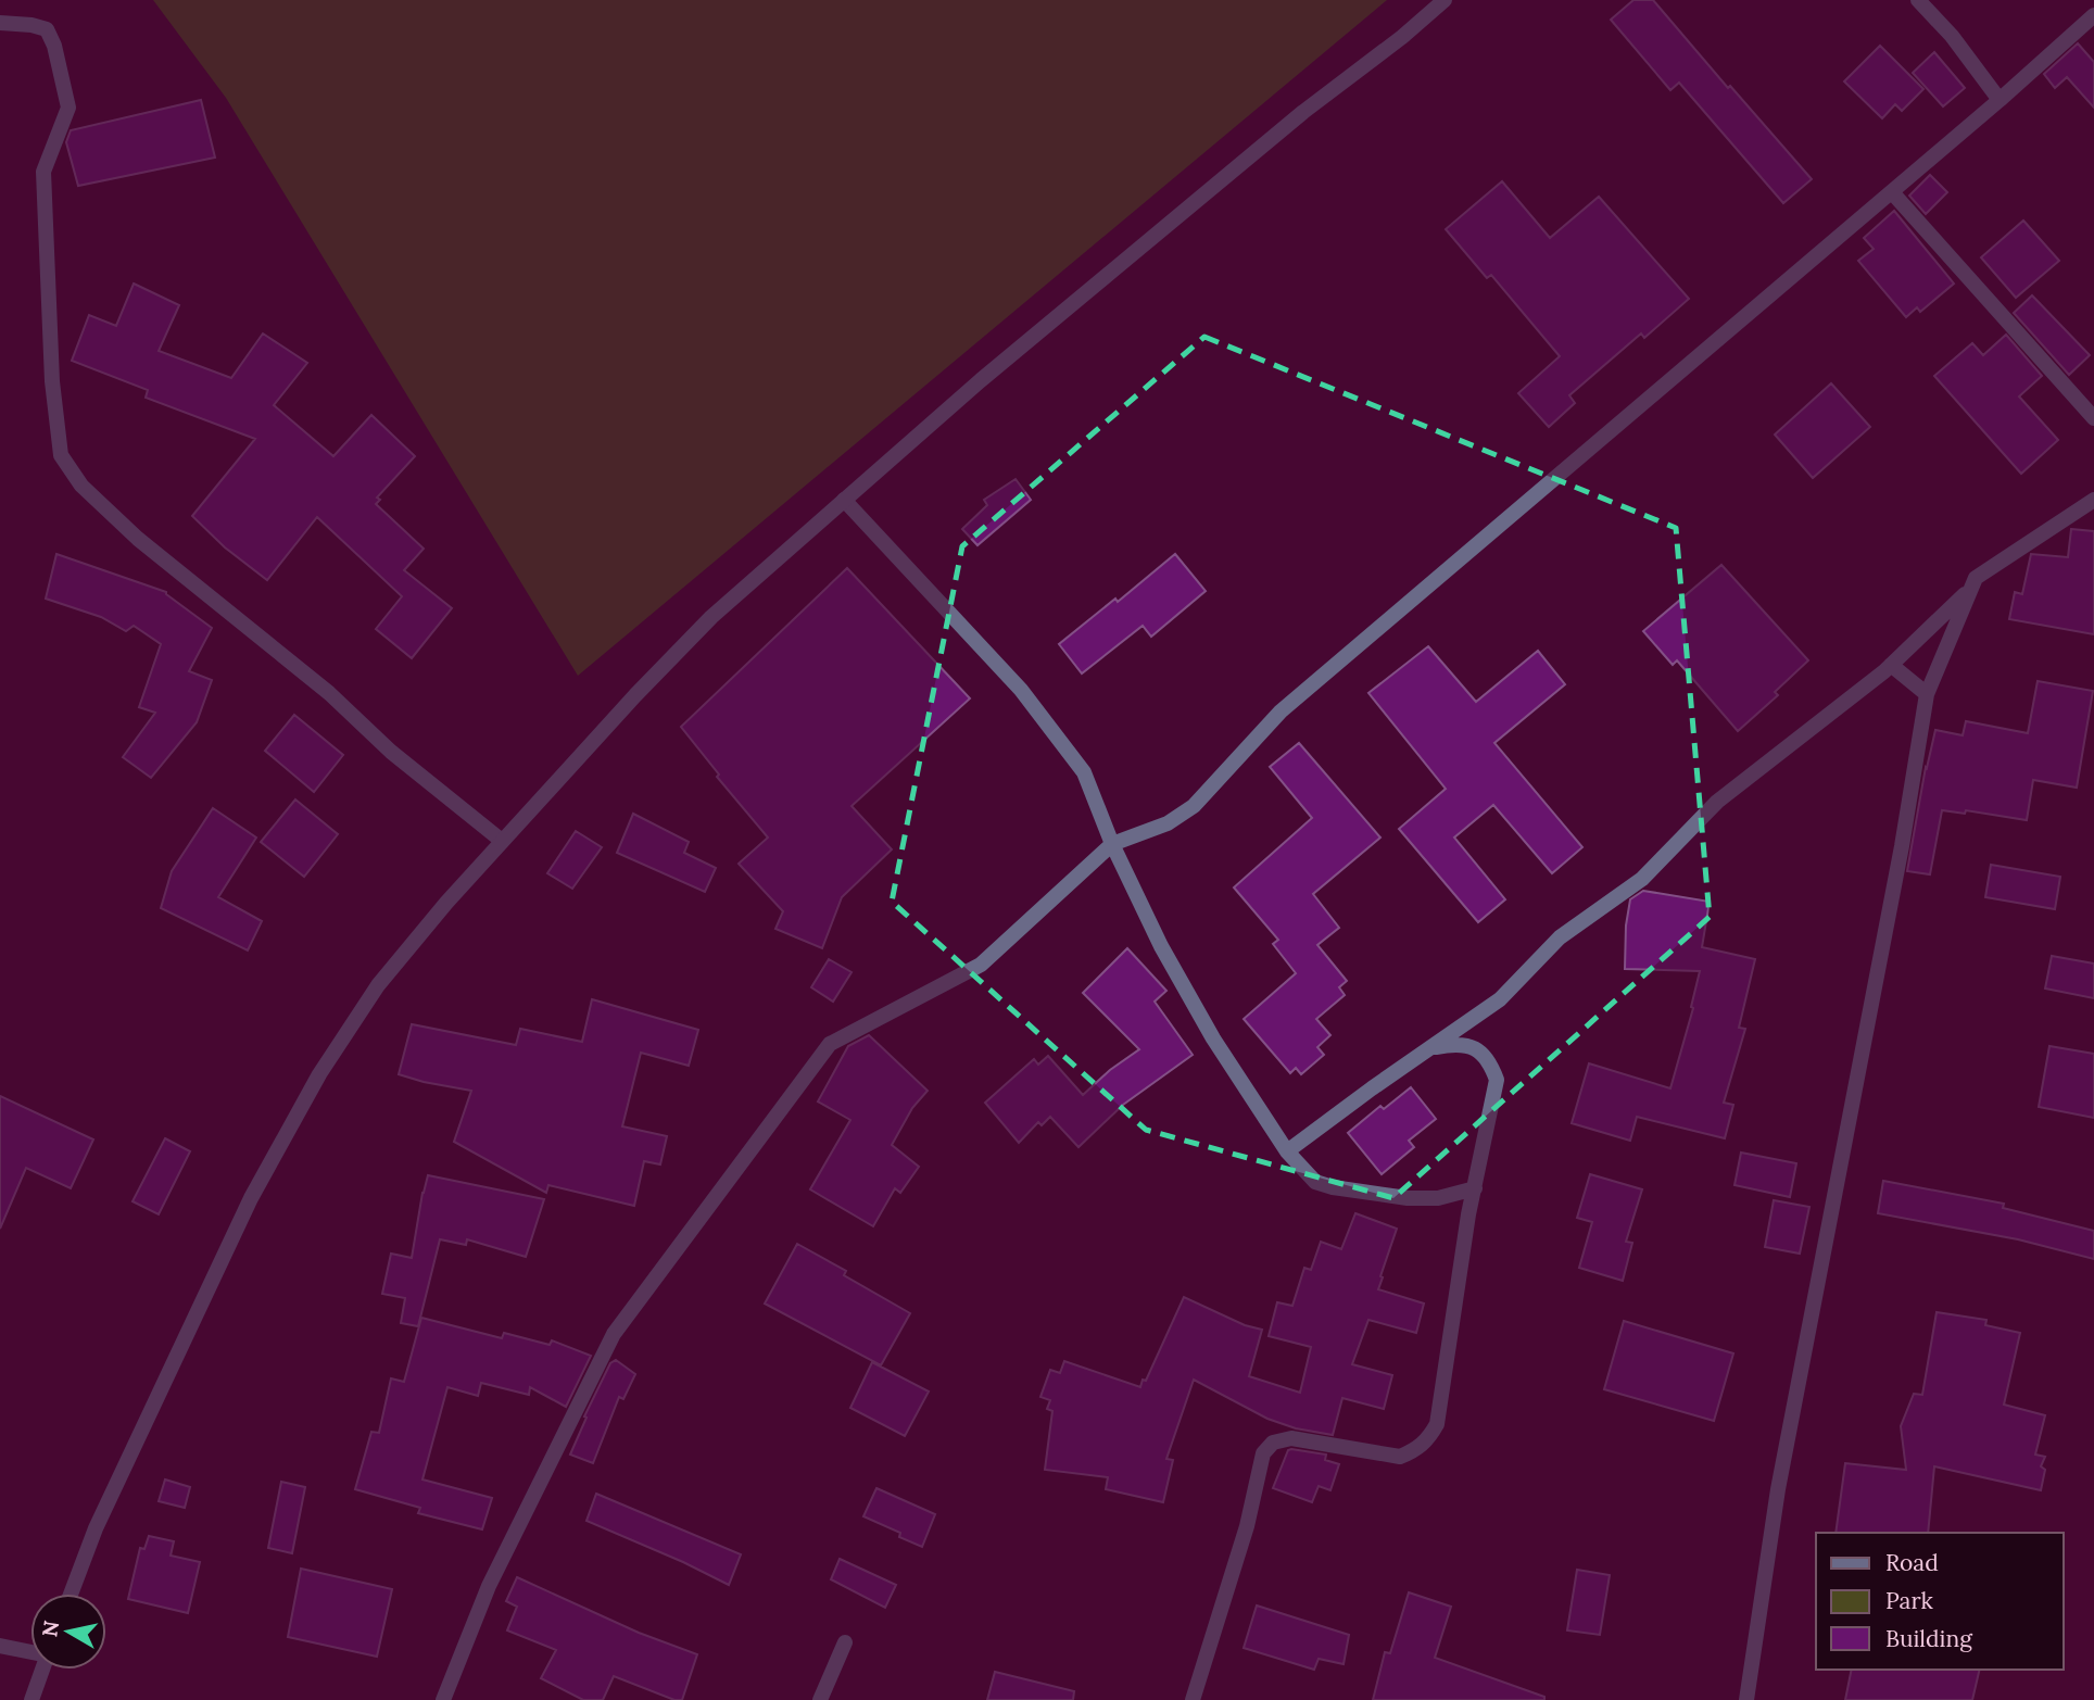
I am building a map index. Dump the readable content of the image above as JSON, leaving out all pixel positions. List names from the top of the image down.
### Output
{
  "legend": ["Road", "Park", "Building"],
  "north": "left"
}
